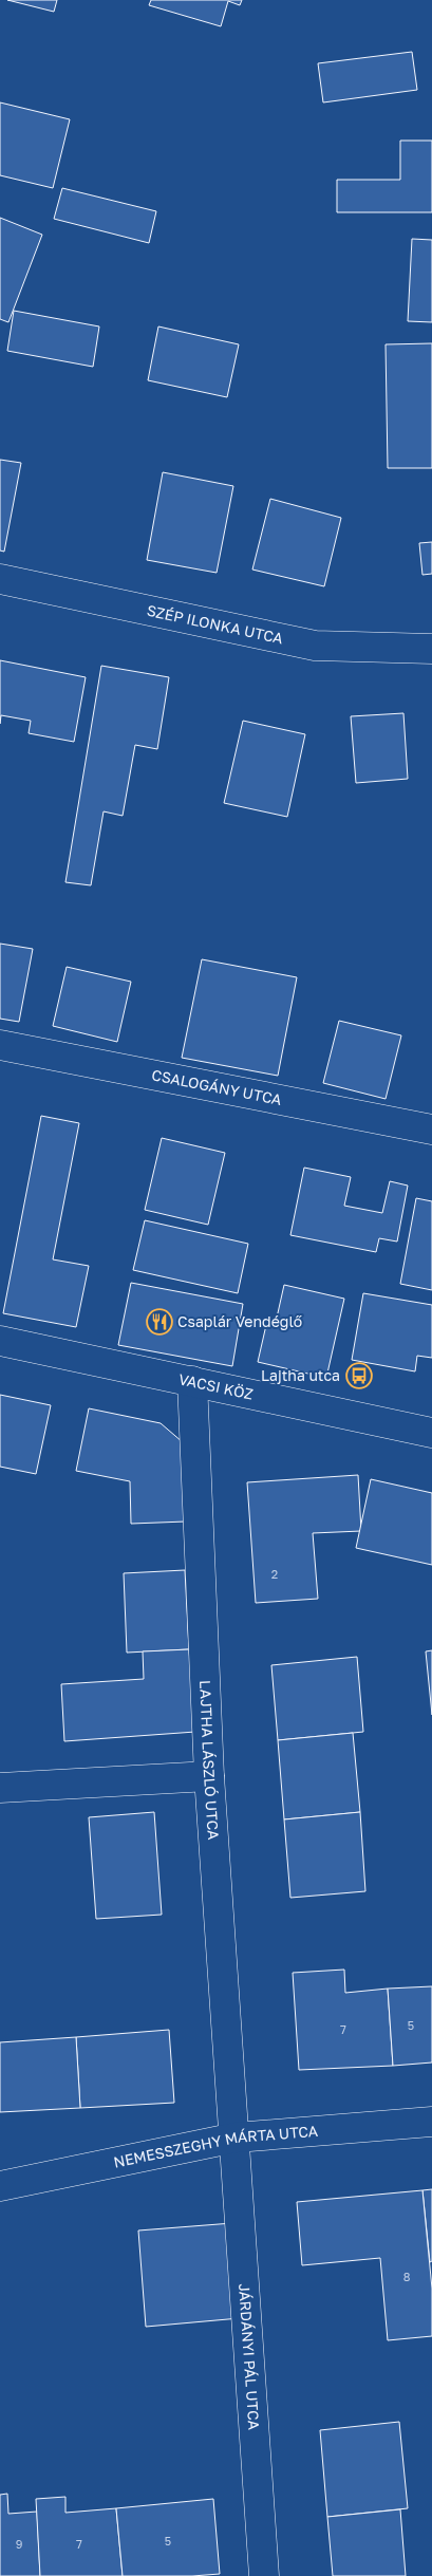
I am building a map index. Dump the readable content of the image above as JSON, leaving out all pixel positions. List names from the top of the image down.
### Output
{
  "streets": {
    "street": [
      "SZÉP ILONKA UTCA",
      "CSALOGÁNY UTCA",
      "VACSI KÖZ",
      "LAJTHA LÁSZLÓ UTCA",
      "NEMESSZEGHY MÁRTA UTCA",
      "JÁRDÁNYI PÁL UTCA"
    ]
  },
  "crossings": [
    ["VACSI KÖZ", "LAJTHA LÁSZLÓ UTCA"],
    ["LAJTHA LÁSZLÓ UTCA", "NEMESSZEGHY MÁRTA UTCA"],
    ["LAJTHA LÁSZLÓ UTCA", "JÁRDÁNYI PÁL UTCA"],
    ["NEMESSZEGHY MÁRTA UTCA", "JÁRDÁNYI PÁL UTCA"]
  ],
  "places": {
    "restaurant": ["Csaplár Vendéglő"],
    "bus stop": ["Lajtha utca"]
  },
  "house_numbers": [
    "2",
    "5",
    "7",
    "8",
    "5",
    "9",
    "7"
  ]
}
